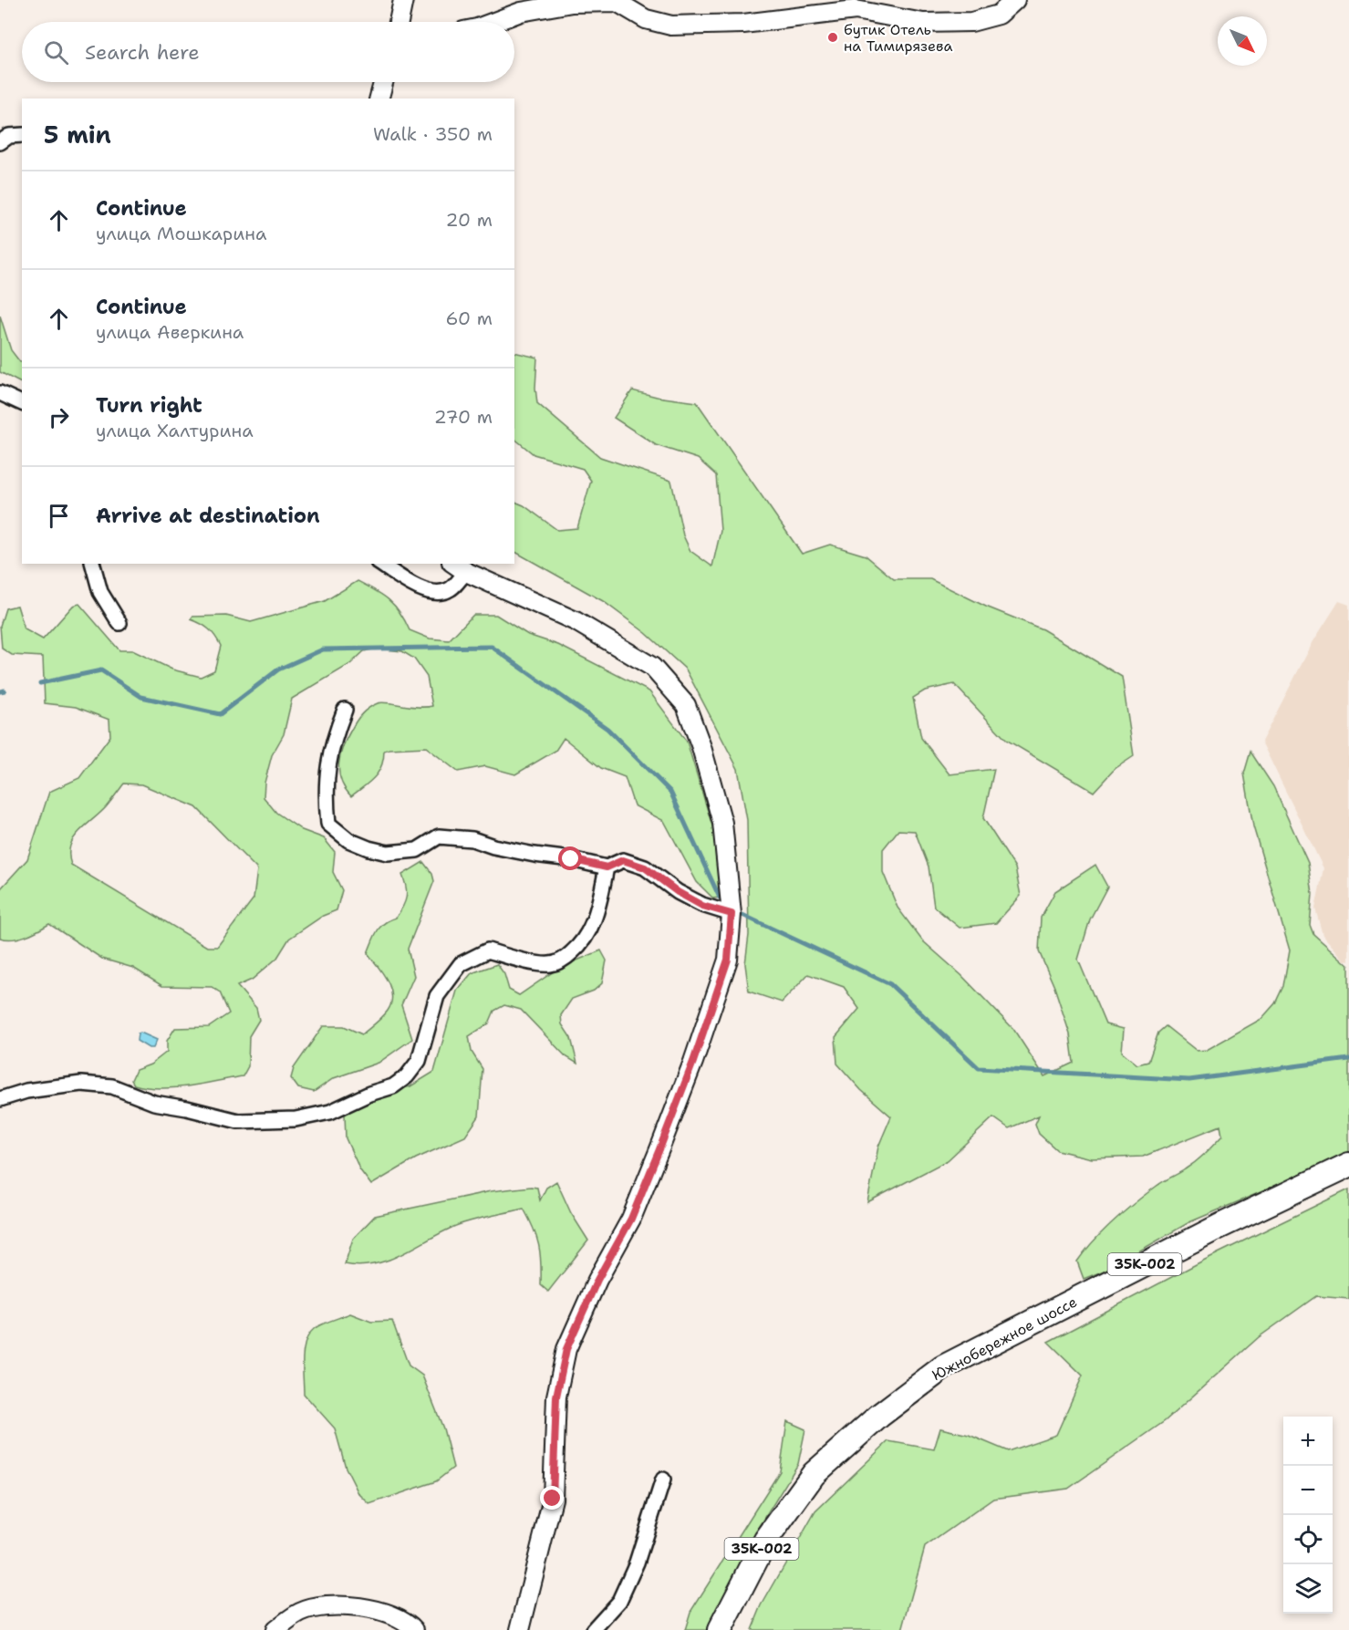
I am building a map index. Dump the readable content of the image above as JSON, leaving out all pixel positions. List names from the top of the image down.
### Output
{
  "streets": {
    "highway": ["35К-002", "Южнобережное шоссе"]
  },
  "places": ["бутик Отель на Тимирязева"],
  "north": "bottom right",
  "page": {
    "search": "Search here",
    "heading": ["5 min", "Walk · 350 m"],
    "list": [
      ["Continue", "улица Мошкарина", "20 m"],
      ["Continue", "улица Аверкина", "60 m"],
      ["Turn right", "улица Халтурина", "270 m"],
      "Arrive at destination"
    ],
    "map_buttons": ["+", "−"]
  }
}
